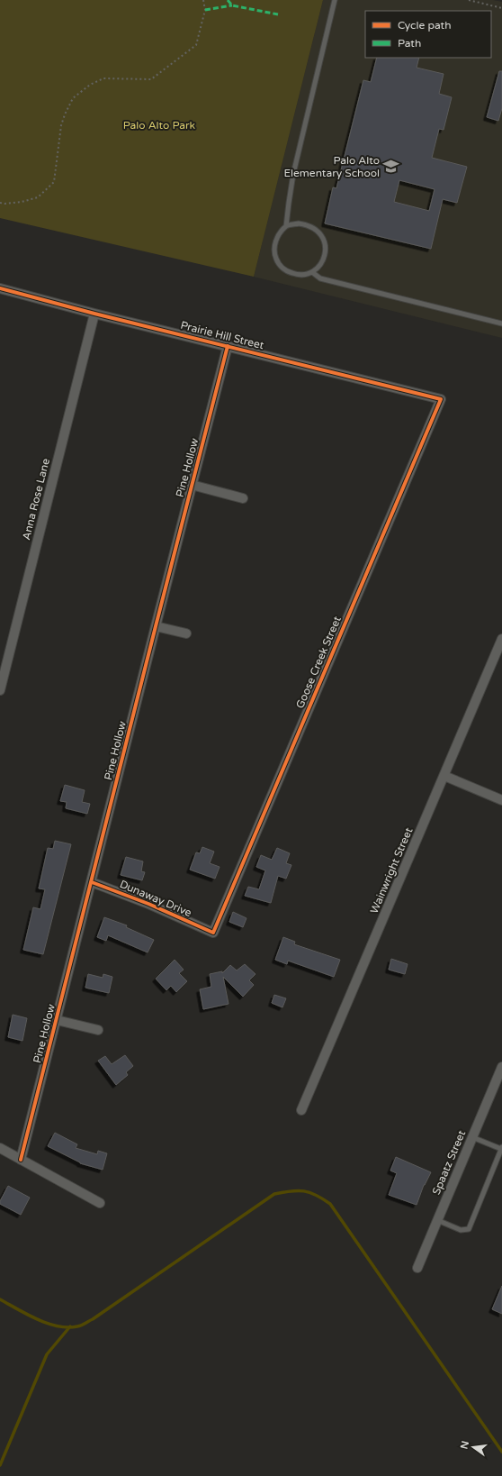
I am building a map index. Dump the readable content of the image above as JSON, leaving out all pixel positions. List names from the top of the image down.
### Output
{
  "streets": {
    "street": [
      "Prairie Hill Street",
      "Pine Hollow",
      "Anna Rose Lane",
      "Goose Creek Street",
      "Wainwright Street",
      "Dunaway Drive",
      "Spaatz Street"
    ]
  },
  "crossings": [
    ["Prairie Hill Street", "Pine Hollow"],
    ["Prairie Hill Street", "Anna Rose Lane"],
    ["Prairie Hill Street", "Goose Creek Street"],
    ["Pine Hollow", "Dunaway Drive"],
    ["Goose Creek Street", "Dunaway Drive"]
  ],
  "parks": ["Palo Alto Park"],
  "places": {
    "school or university": ["Palo Alto Elementary School"]
  },
  "legend": ["Cycle path", "Path"],
  "north": "left"
}
